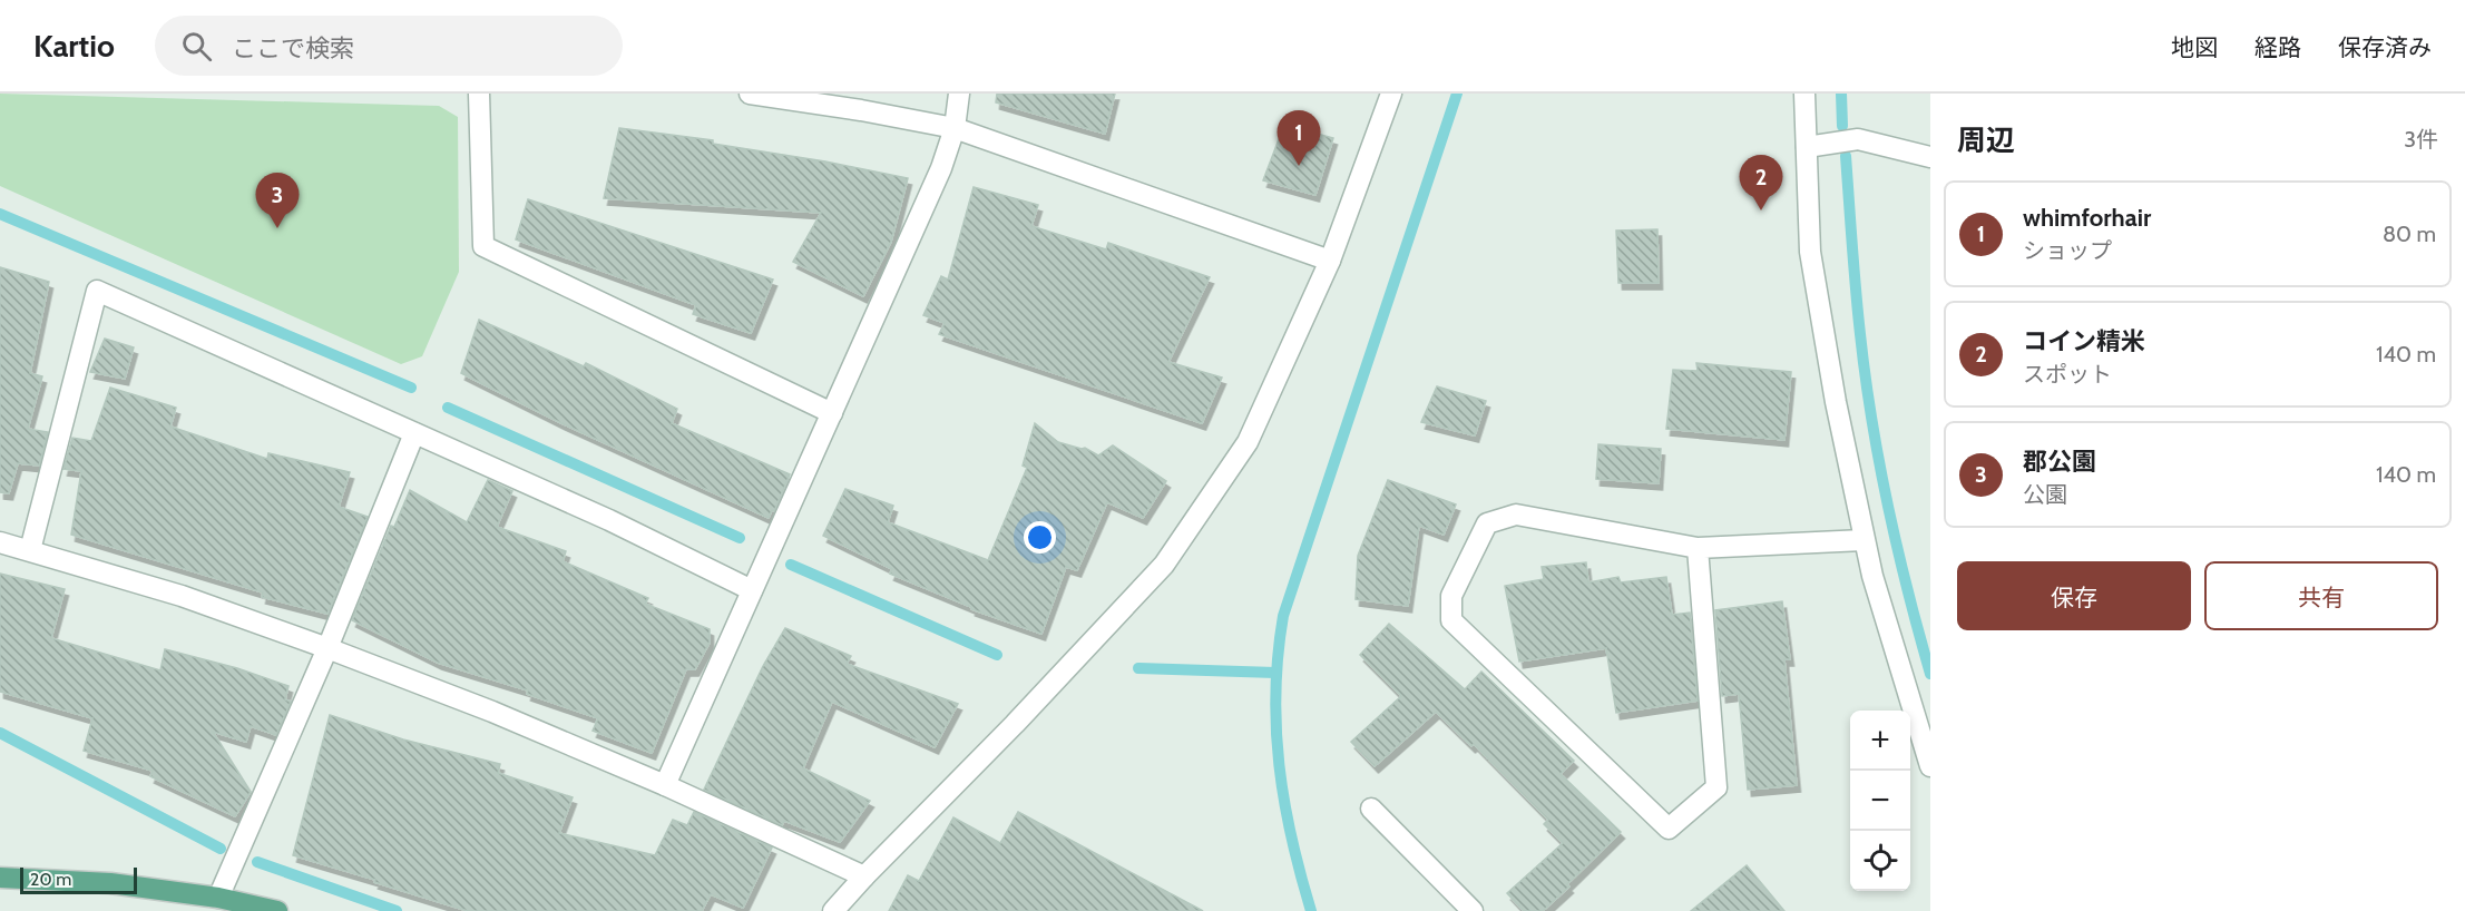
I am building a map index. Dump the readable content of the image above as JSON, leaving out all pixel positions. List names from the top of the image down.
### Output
{
  "scale_bar": "20 m",
  "page": {
    "header": "Kartio",
    "search": "ここで検索",
    "nav": ["地図", "経路", "保存済み"],
    "heading": ["周辺", "3件"],
    "pins": ["1", "2", "3"],
    "list": [
      {
        "mark": "1",
        "name": "whimforhair",
        "note": "ショップ",
        "value": "80 m"
      },
      {
        "mark": "2",
        "name": "コイン精米",
        "note": "スポット",
        "value": "140 m"
      },
      {
        "mark": "3",
        "name": "郡公園",
        "note": "公園",
        "value": "140 m"
      }
    ],
    "buttons": ["保存", "共有"],
    "map_buttons": ["+", "−"],
    "scale": "20 m"
  }
}
